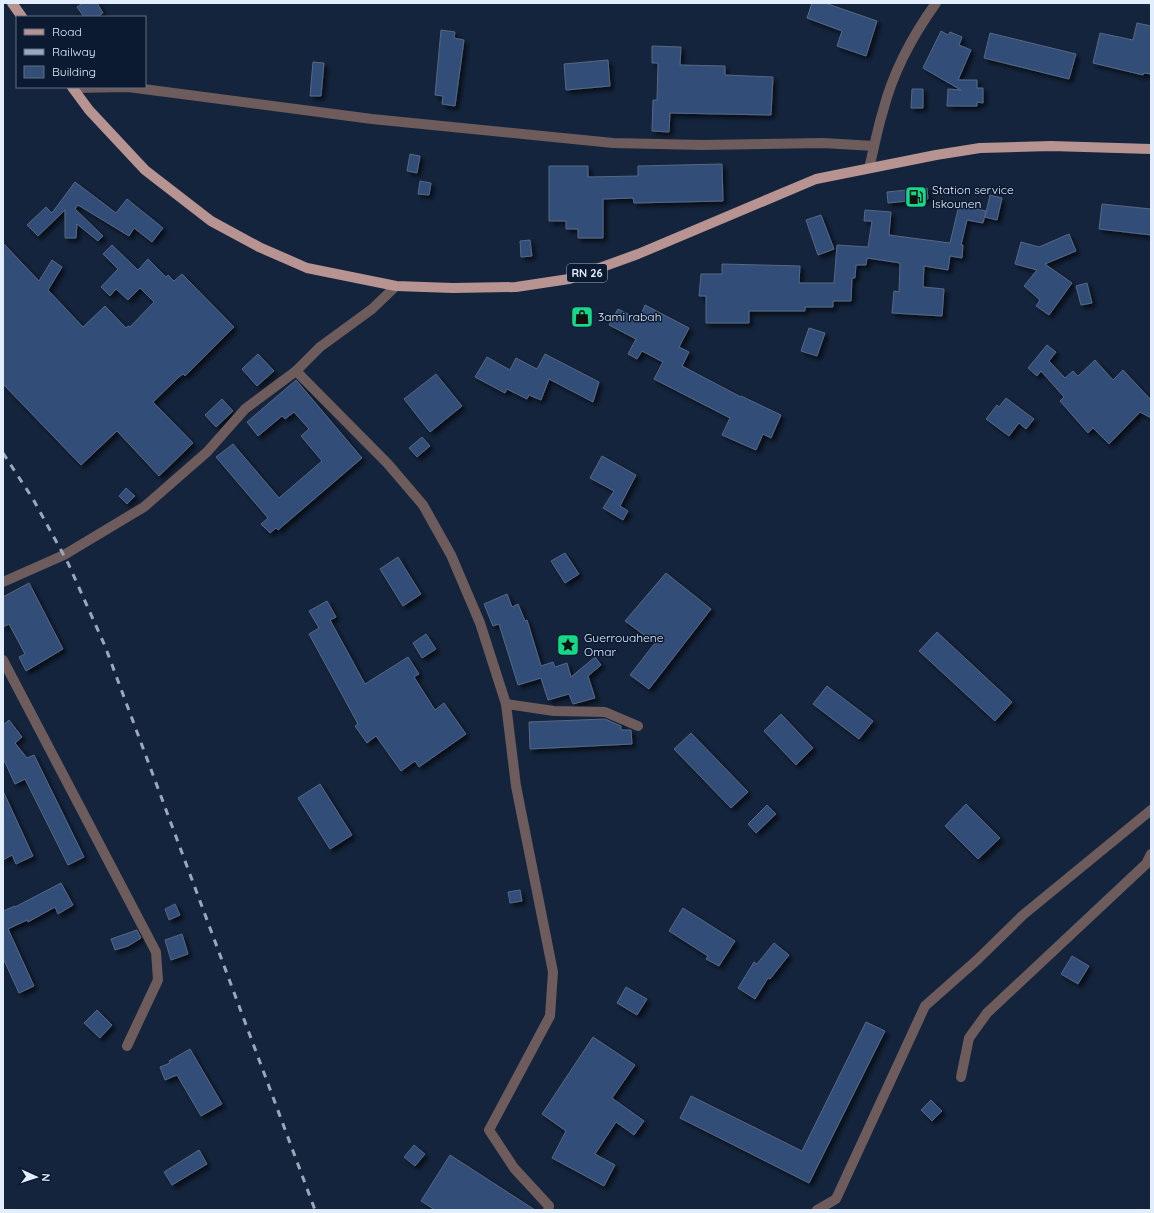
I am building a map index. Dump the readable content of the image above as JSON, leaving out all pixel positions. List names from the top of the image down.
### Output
{
  "streets": {
    "main road": ["RN 26"]
  },
  "places": {
    "fuel station": ["Station service Iskounen"],
    "shop": ["3ami rabah"],
    "place": ["Guerrouahene Omar"]
  },
  "legend": ["Road", "Railway", "Building"],
  "north": "right"
}
